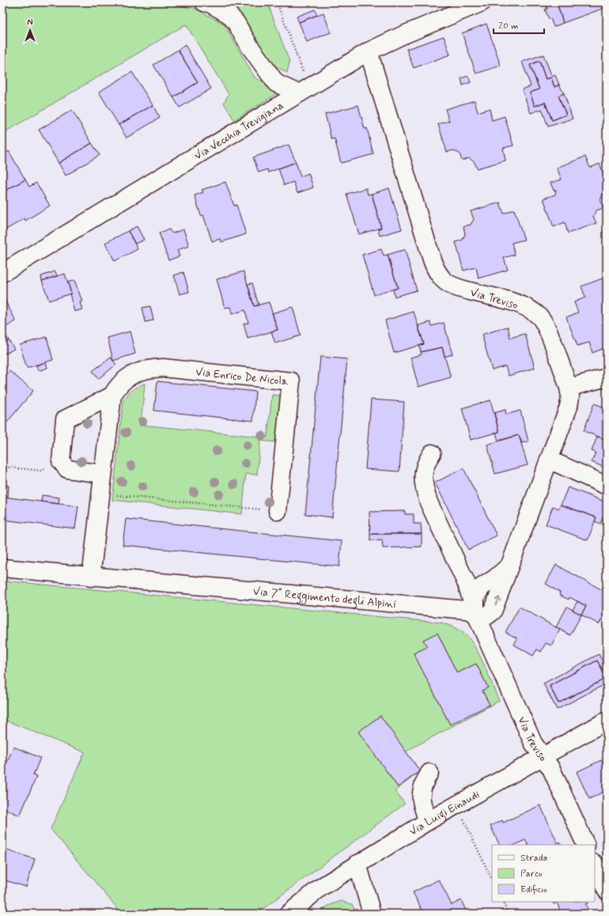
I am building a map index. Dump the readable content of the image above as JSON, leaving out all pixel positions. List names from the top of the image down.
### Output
{
  "streets": {
    "street": [
      "Via Vecchia Trevigiana",
      "Via Treviso",
      "Via Enrico De Nicola",
      "Via 7° Reggimento degli Alpini",
      "Via Luigi Einaudi"
    ]
  },
  "crossings": [
    ["Via Vecchia Trevigiana", "Via Treviso"],
    ["Via Treviso", "Via 7° Reggimento degli Alpini"],
    ["Via Treviso", "Via Luigi Einaudi"],
    ["Via Enrico De Nicola", "Via 7° Reggimento degli Alpini"]
  ],
  "legend": ["Strada", "Parco", "Edificio"],
  "scale_bar": "20 m",
  "north": "top"
}
